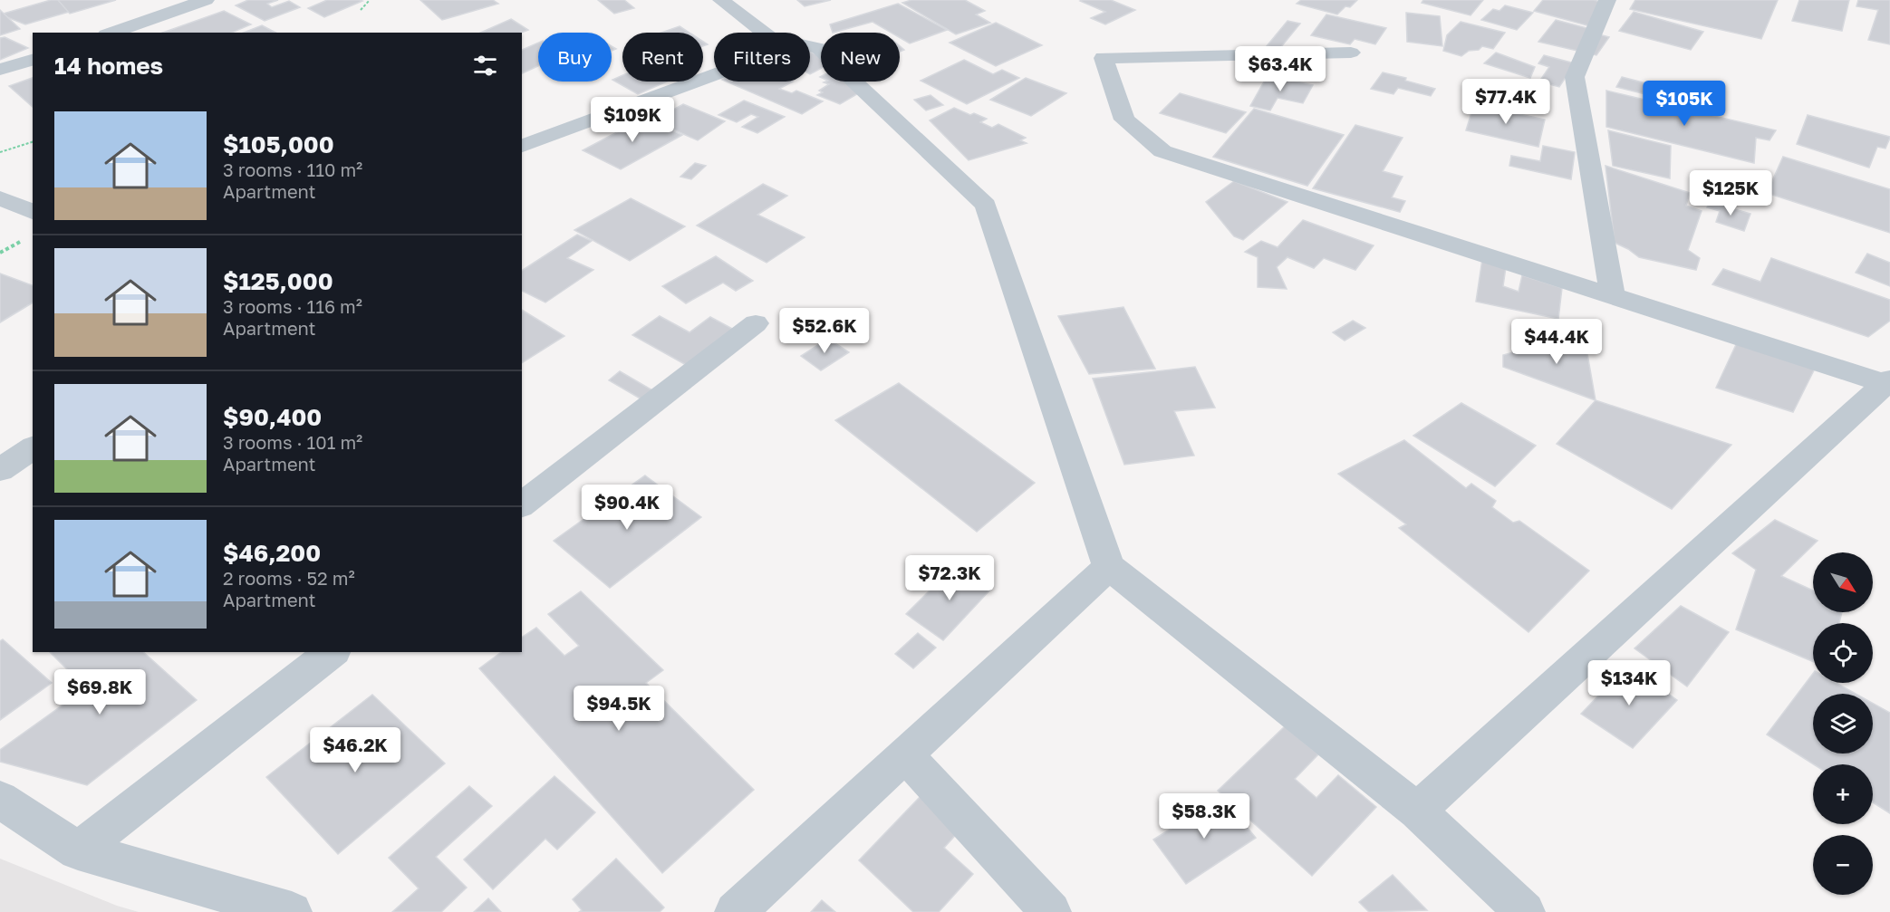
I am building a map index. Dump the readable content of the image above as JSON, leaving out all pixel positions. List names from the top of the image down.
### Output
{
  "north": "bottom right",
  "page": {
    "chip": [
      "Buy",
      "Rent",
      "Filters",
      "New"
    ],
    "heading": "14 homes",
    "price": [
      "$63.4K",
      "$77.4K",
      "$105K",
      "$109K",
      "$125K",
      "$52.6K",
      "$44.4K",
      "$90.4K",
      "$72.3K",
      "$134K",
      "$69.8K",
      "$94.5K",
      "$46.2K",
      "$58.3K"
    ],
    "list": [
      {
        "name": "$105,000",
        "note": "3 rooms · 110 m² · Apartment"
      },
      {
        "name": "$125,000",
        "note": "3 rooms · 116 m² · Apartment"
      },
      {
        "name": "$90,400",
        "note": "3 rooms · 101 m² · Apartment"
      },
      {
        "name": "$46,200",
        "note": "2 rooms · 52 m² · Apartment"
      }
    ],
    "map_buttons": ["+", "−"]
  }
}
